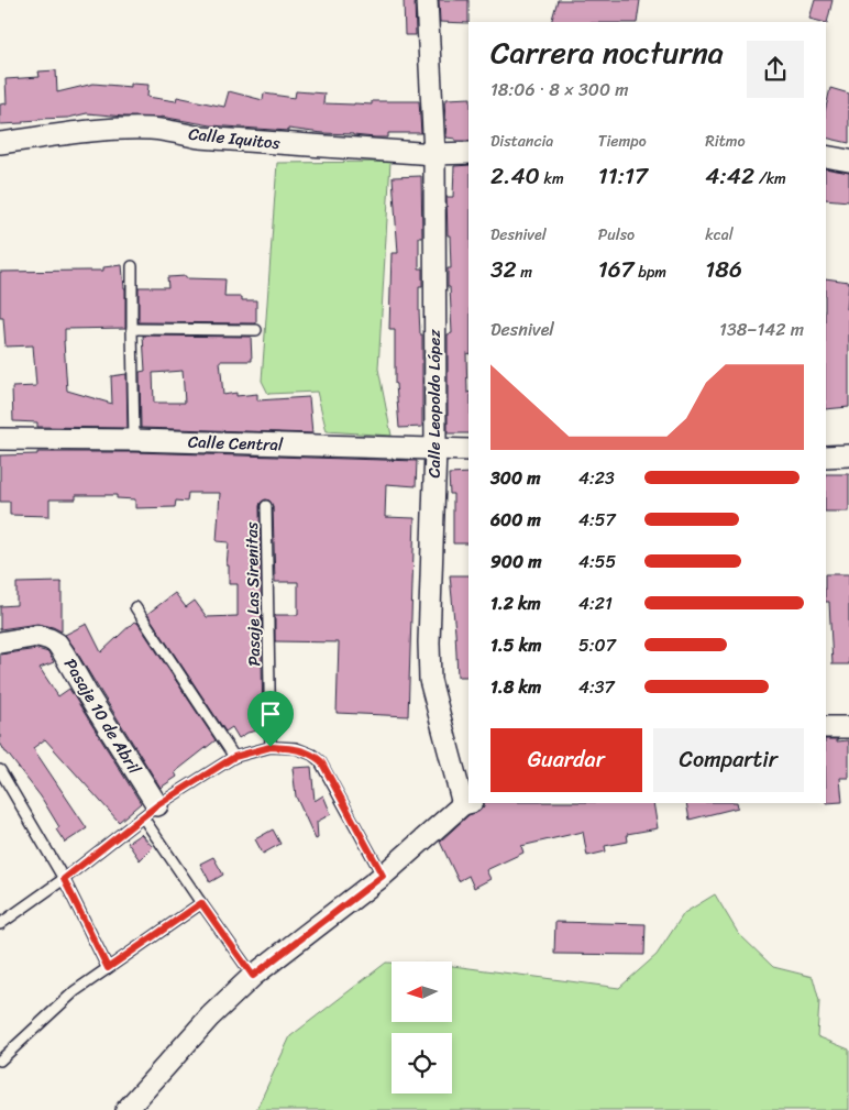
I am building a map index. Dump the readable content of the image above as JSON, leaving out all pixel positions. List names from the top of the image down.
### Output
{
  "streets": {
    "street": [
      "Calle Iquitos",
      "Calle Leopoldo López",
      "Calle Central",
      "Pasaje 10 de Abril"
    ],
    "lane": ["Pasaje Las Sirenitas"]
  },
  "crossings": [
    ["Calle Iquitos", "Calle Leopoldo López"],
    ["Calle Leopoldo López", "Calle Central"]
  ],
  "north": "left",
  "page": {
    "heading": ["Carrera nocturna", "18:06 · 8 × 300 m"],
    "stats": [
      ["Distancia", "2.40 km"],
      ["Tiempo", "11:17"],
      ["Ritmo", "4:42 /km"],
      ["Desnivel", "32 m"],
      ["Pulso", "167 bpm"],
      ["kcal", "186"]
    ],
    "chart": ["Desnivel", "138–142 m"],
    "list": [
      {
        "name": "300 m",
        "note": "4:23"
      },
      {
        "name": "600 m",
        "note": "4:57"
      },
      {
        "name": "900 m",
        "note": "4:55"
      },
      {
        "name": "1.2 km",
        "note": "4:21"
      },
      {
        "name": "1.5 km",
        "note": "5:07"
      },
      {
        "name": "1.8 km",
        "note": "4:37"
      }
    ],
    "buttons": ["Guardar", "Compartir"]
  }
}
